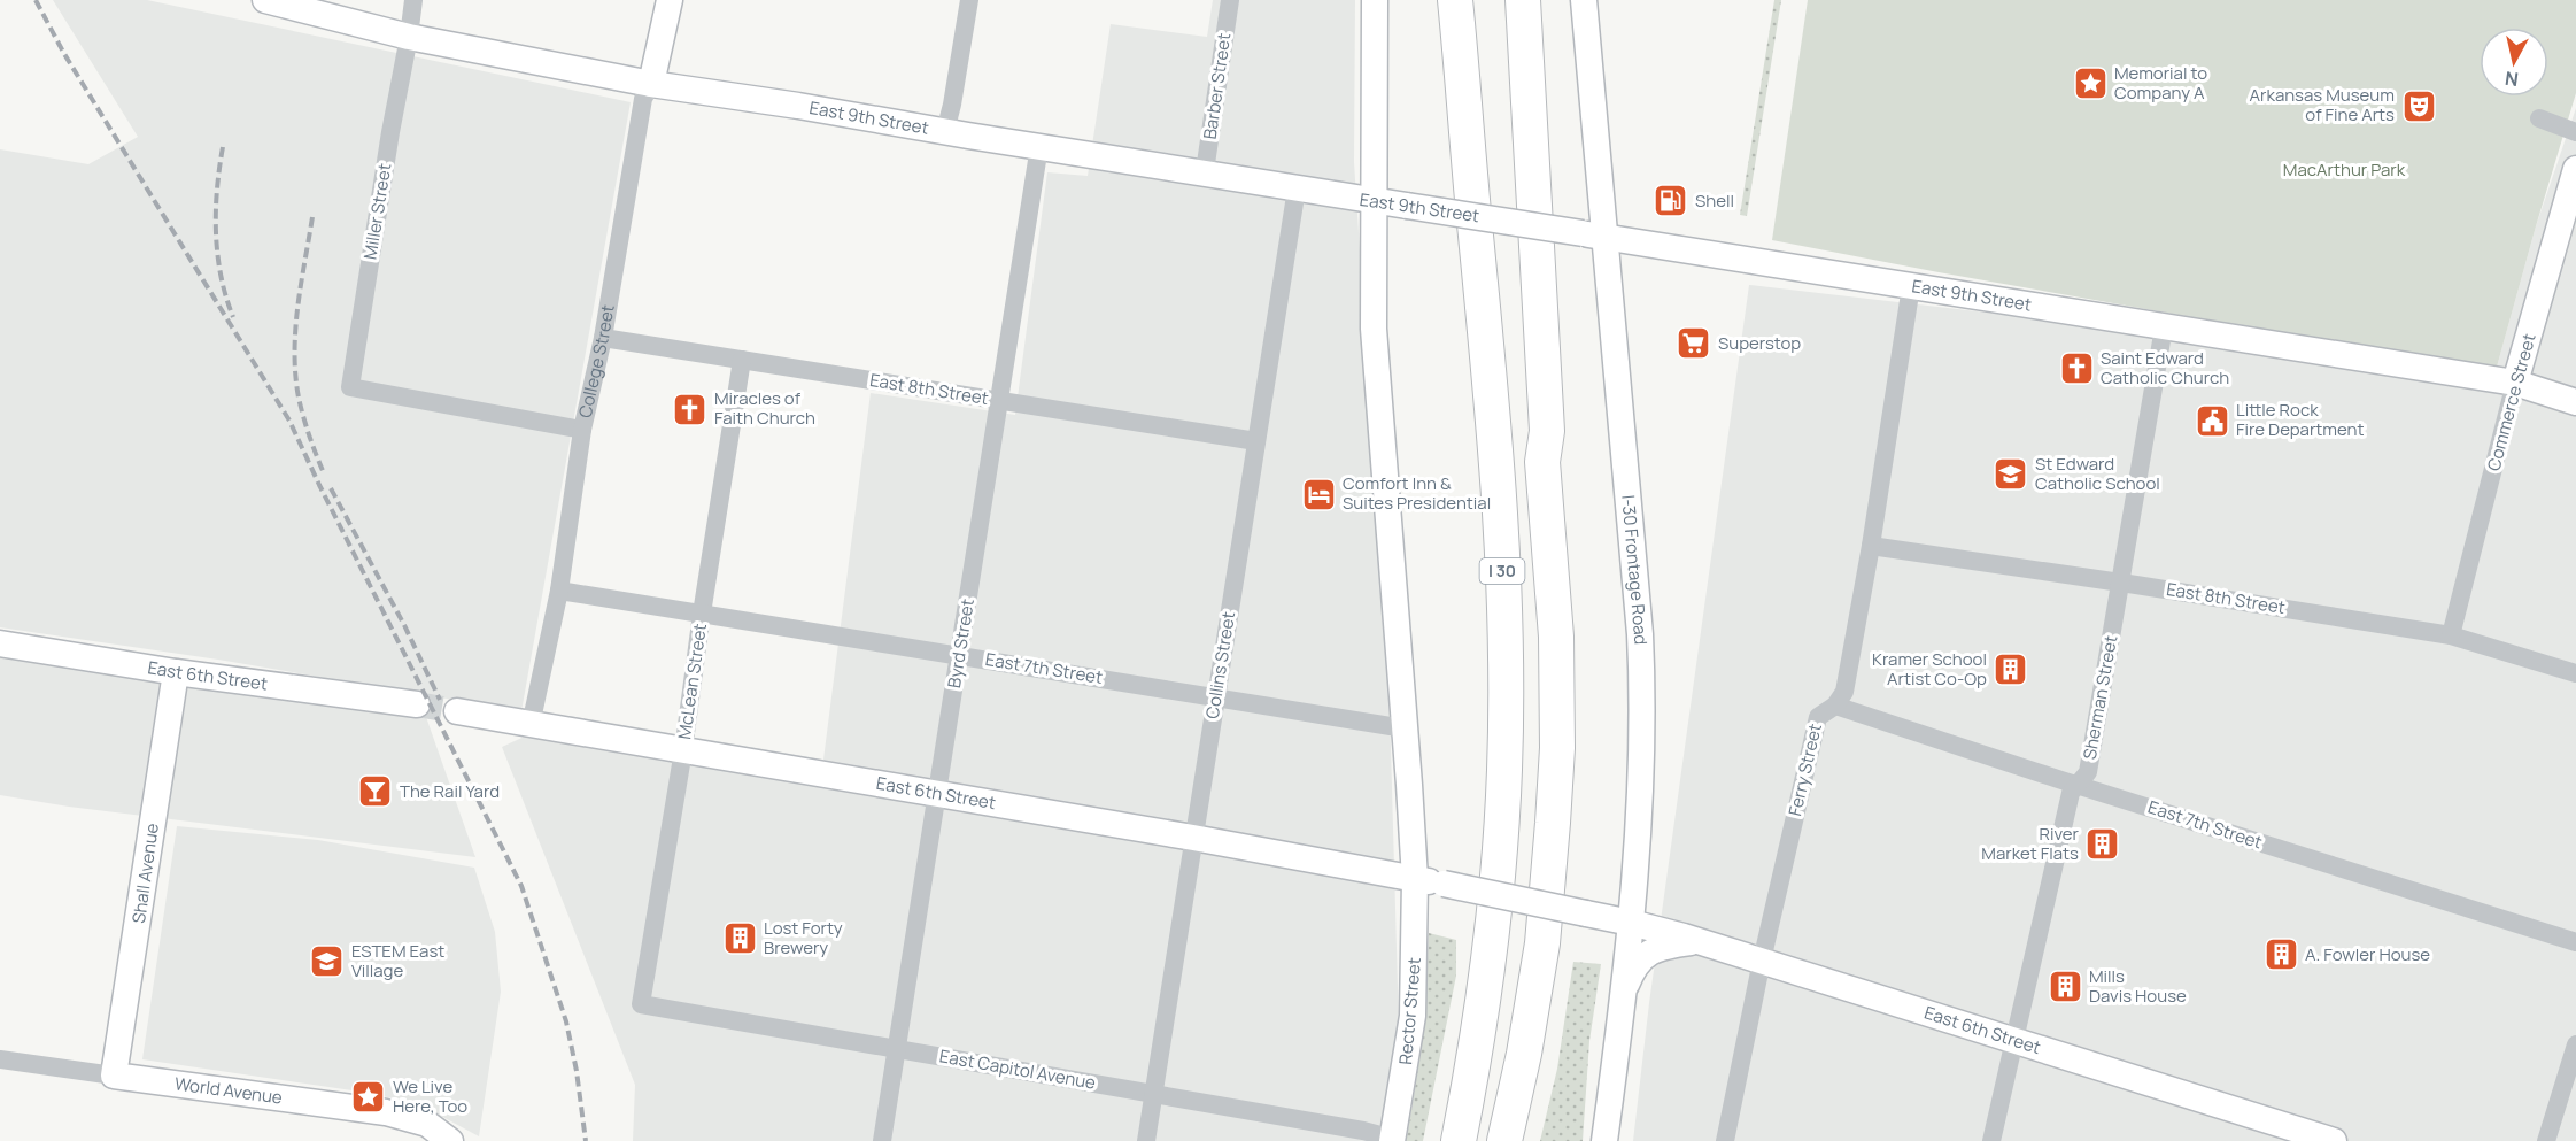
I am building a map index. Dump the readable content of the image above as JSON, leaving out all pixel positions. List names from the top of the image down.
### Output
{
  "streets": {
    "highway": ["I 30"],
    "main road": [
      "East 9th Street",
      "College Street",
      "Commerce Street",
      "I-30 Frontage Road",
      "East 6th Street",
      "Shall Avenue",
      "Rector Street",
      "World Avenue"
    ],
    "street": [
      "Barber Street",
      "Miller Street",
      "East 8th Street",
      "Byrd Street",
      "Collins Street",
      "East 7th Street",
      "McLean Street",
      "Sherman Street",
      "Ferry Street",
      "East Capitol Avenue"
    ]
  },
  "crossings": [
    ["Barber Street", "East 9th Street"],
    ["East 9th Street", "Miller Street"],
    ["East 9th Street", "College Street"],
    ["East 9th Street", "Commerce Street"],
    ["East 9th Street", "I-30 Frontage Road"],
    ["East 9th Street", "Byrd Street"],
    ["East 9th Street", "Collins Street"],
    ["East 9th Street", "Sherman Street"],
    ["East 9th Street", "Ferry Street"],
    ["Miller Street", "College Street"],
    ["College Street", "East 8th Street"],
    ["College Street", "East 7th Street"],
    ["College Street", "East 6th Street"],
    ["East 8th Street", "Commerce Street"],
    ["East 8th Street", "Byrd Street"],
    ["East 8th Street", "Collins Street"],
    ["East 8th Street", "McLean Street"],
    ["East 8th Street", "Sherman Street"],
    ["East 8th Street", "Ferry Street"],
    ["I-30 Frontage Road", "East 6th Street"],
    ["Byrd Street", "East 7th Street"],
    ["Byrd Street", "East 6th Street"],
    ["Byrd Street", "East Capitol Avenue"],
    ["Collins Street", "East 7th Street"],
    ["Collins Street", "East 6th Street"],
    ["Collins Street", "East Capitol Avenue"],
    ["East 7th Street", "McLean Street"],
    ["East 7th Street", "Sherman Street"],
    ["East 7th Street", "Ferry Street"],
    ["East 6th Street", "McLean Street"],
    ["East 6th Street", "Sherman Street"],
    ["East 6th Street", "Ferry Street"],
    ["East 6th Street", "Shall Avenue"],
    ["East 6th Street", "Rector Street"],
    ["McLean Street", "East Capitol Avenue"],
    ["Shall Avenue", "World Avenue"],
    ["Rector Street", "East Capitol Avenue"]
  ],
  "parks": ["MacArthur Park"],
  "places": {
    "place": ["Memorial to Company A", "We Live Here, Too"],
    "theatre": ["Arkansas Museum of Fine Arts"],
    "fuel station": ["Shell"],
    "supermarket": ["Superstop"],
    "church": ["Saint Edward Catholic Church", "Miracles of Faith Church"],
    "public building": ["Little Rock Fire Department"],
    "school or university": ["St Edward Catholic School", "ESTEM East Village"],
    "hotel": ["Comfort Inn & Suites Presidential"],
    "building": [
      "Kramer School Artist Co-Op",
      "River Market Flats",
      "Lost Forty Brewery",
      "A. Fowler House",
      "Mills Davis House"
    ],
    "bar": ["The Rail Yard"]
  },
  "north": "bottom"
}
